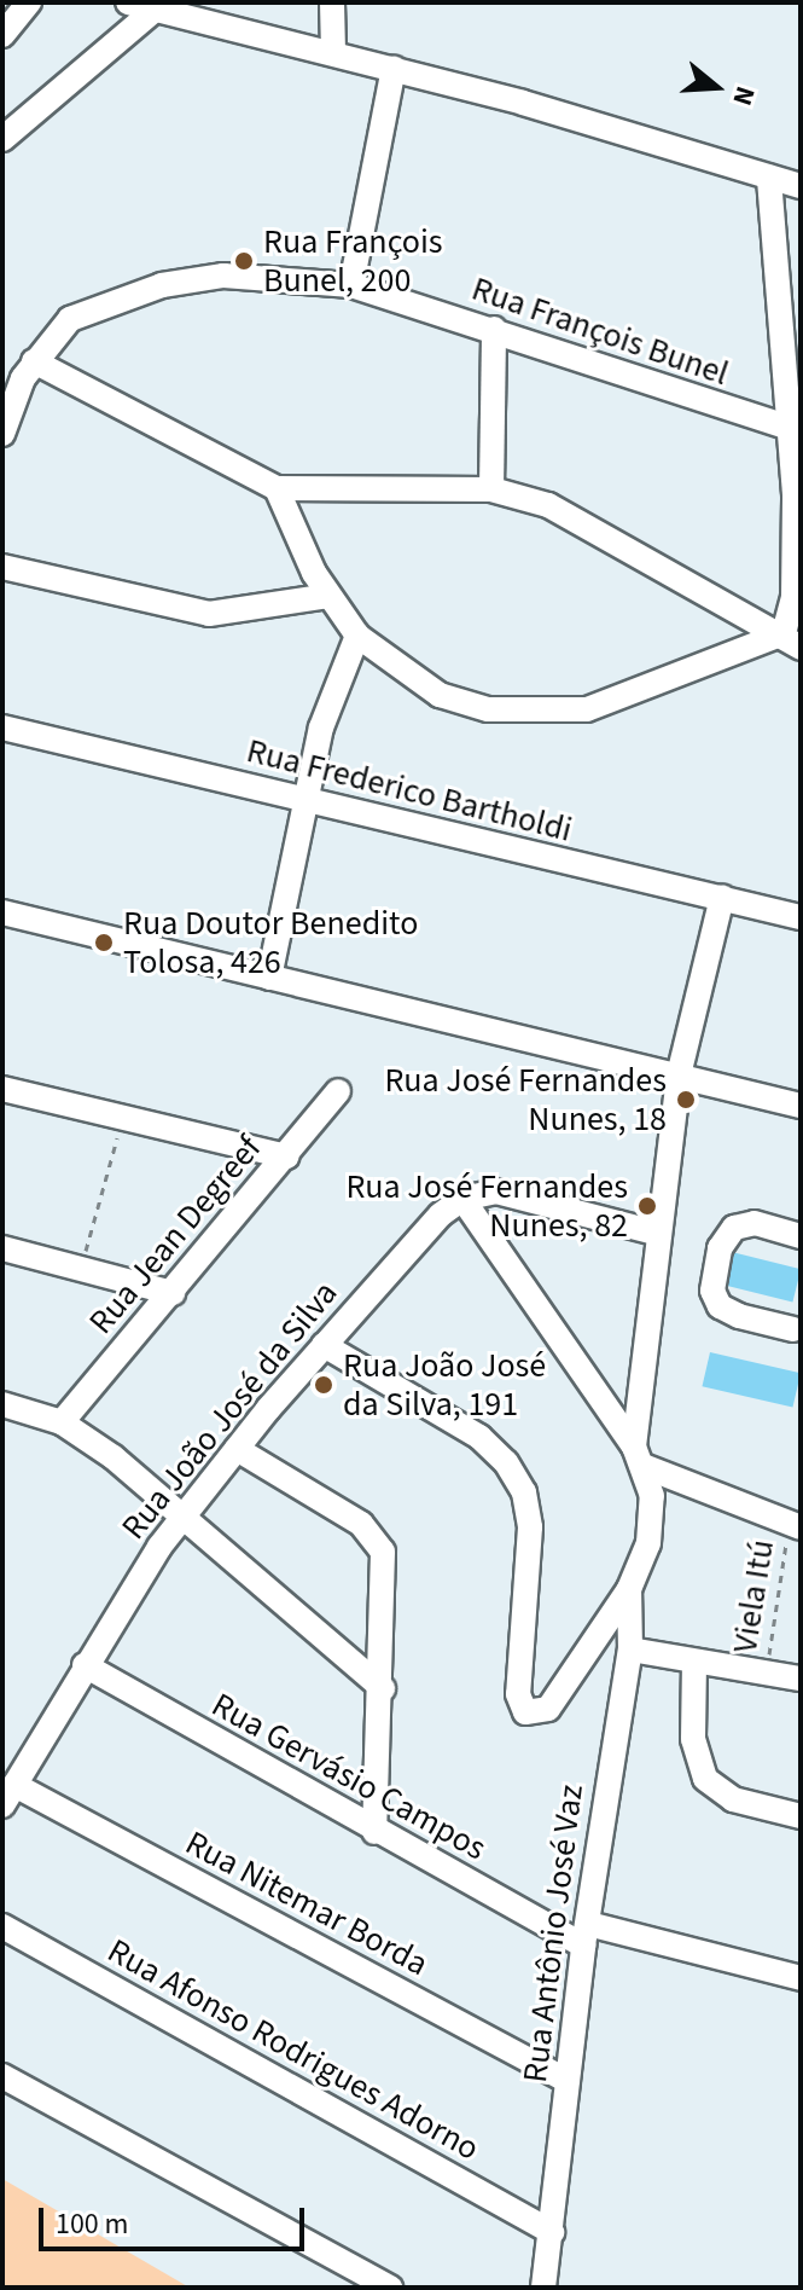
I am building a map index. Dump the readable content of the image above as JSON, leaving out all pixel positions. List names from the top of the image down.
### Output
{
  "streets": {
    "street": [
      "Rua François Bunel",
      "Rua Frederico Bartholdi",
      "Rua Jean Degreef",
      "Rua João José da Silva",
      "Rua Gervásio Campos",
      "Rua Nitemar Borda",
      "Rua Antônio José Vaz",
      "Rua Afonso Rodrigues Adorno"
    ],
    "path": ["Viela Itú"]
  },
  "crossings": [
    ["Rua João José da Silva", "Rua Gervásio Campos"],
    ["Rua João José da Silva", "Rua Nitemar Borda"],
    ["Rua Gervásio Campos", "Rua Antônio José Vaz"],
    ["Rua Nitemar Borda", "Rua Antônio José Vaz"],
    ["Rua Antônio José Vaz", "Rua Afonso Rodrigues Adorno"]
  ],
  "places": [
    "Rua François Bunel, 200",
    "Rua Doutor Benedito Tolosa, 426",
    "Rua José Fernandes Nunes, 18",
    "Rua José Fernandes Nunes, 82",
    "Rua João José da Silva, 191"
  ],
  "scale_bar": "100 m",
  "north": "right"
}
